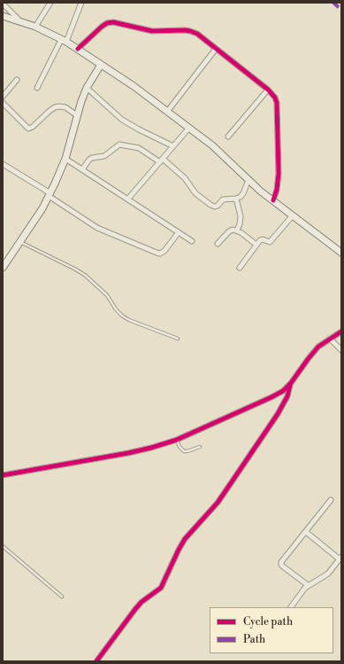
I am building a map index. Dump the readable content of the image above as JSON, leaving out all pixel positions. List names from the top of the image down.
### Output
{
  "legend": ["Cycle path", "Path"]
}
